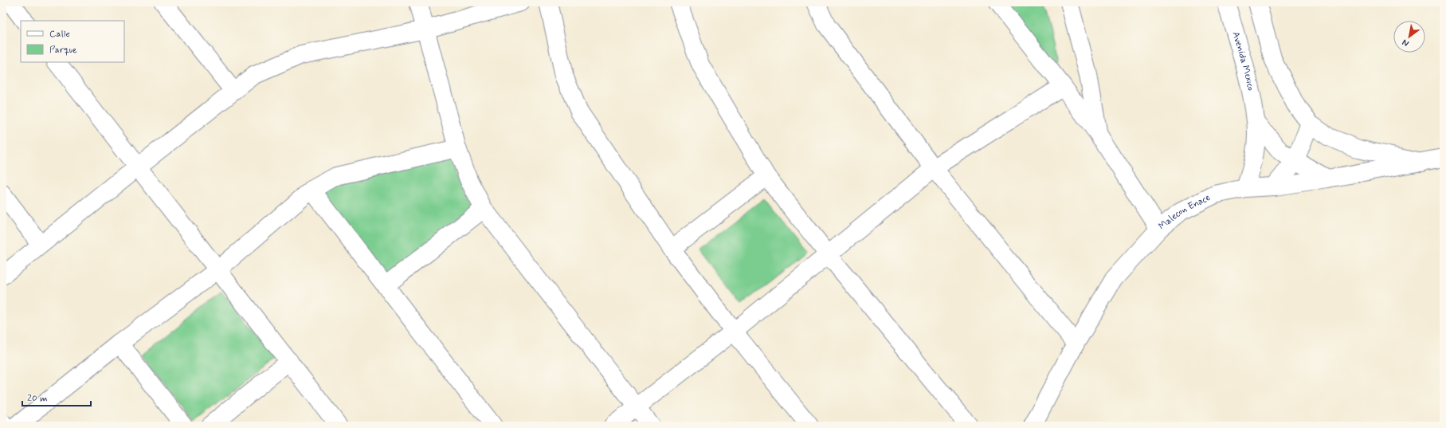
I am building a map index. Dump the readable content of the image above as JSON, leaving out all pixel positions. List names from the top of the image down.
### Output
{
  "streets": {
    "street": ["Avenida Mexico", "Malecon Enace"]
  },
  "legend": ["Calle", "Parque"],
  "scale_bar": "20 m",
  "north": "bottom left"
}
